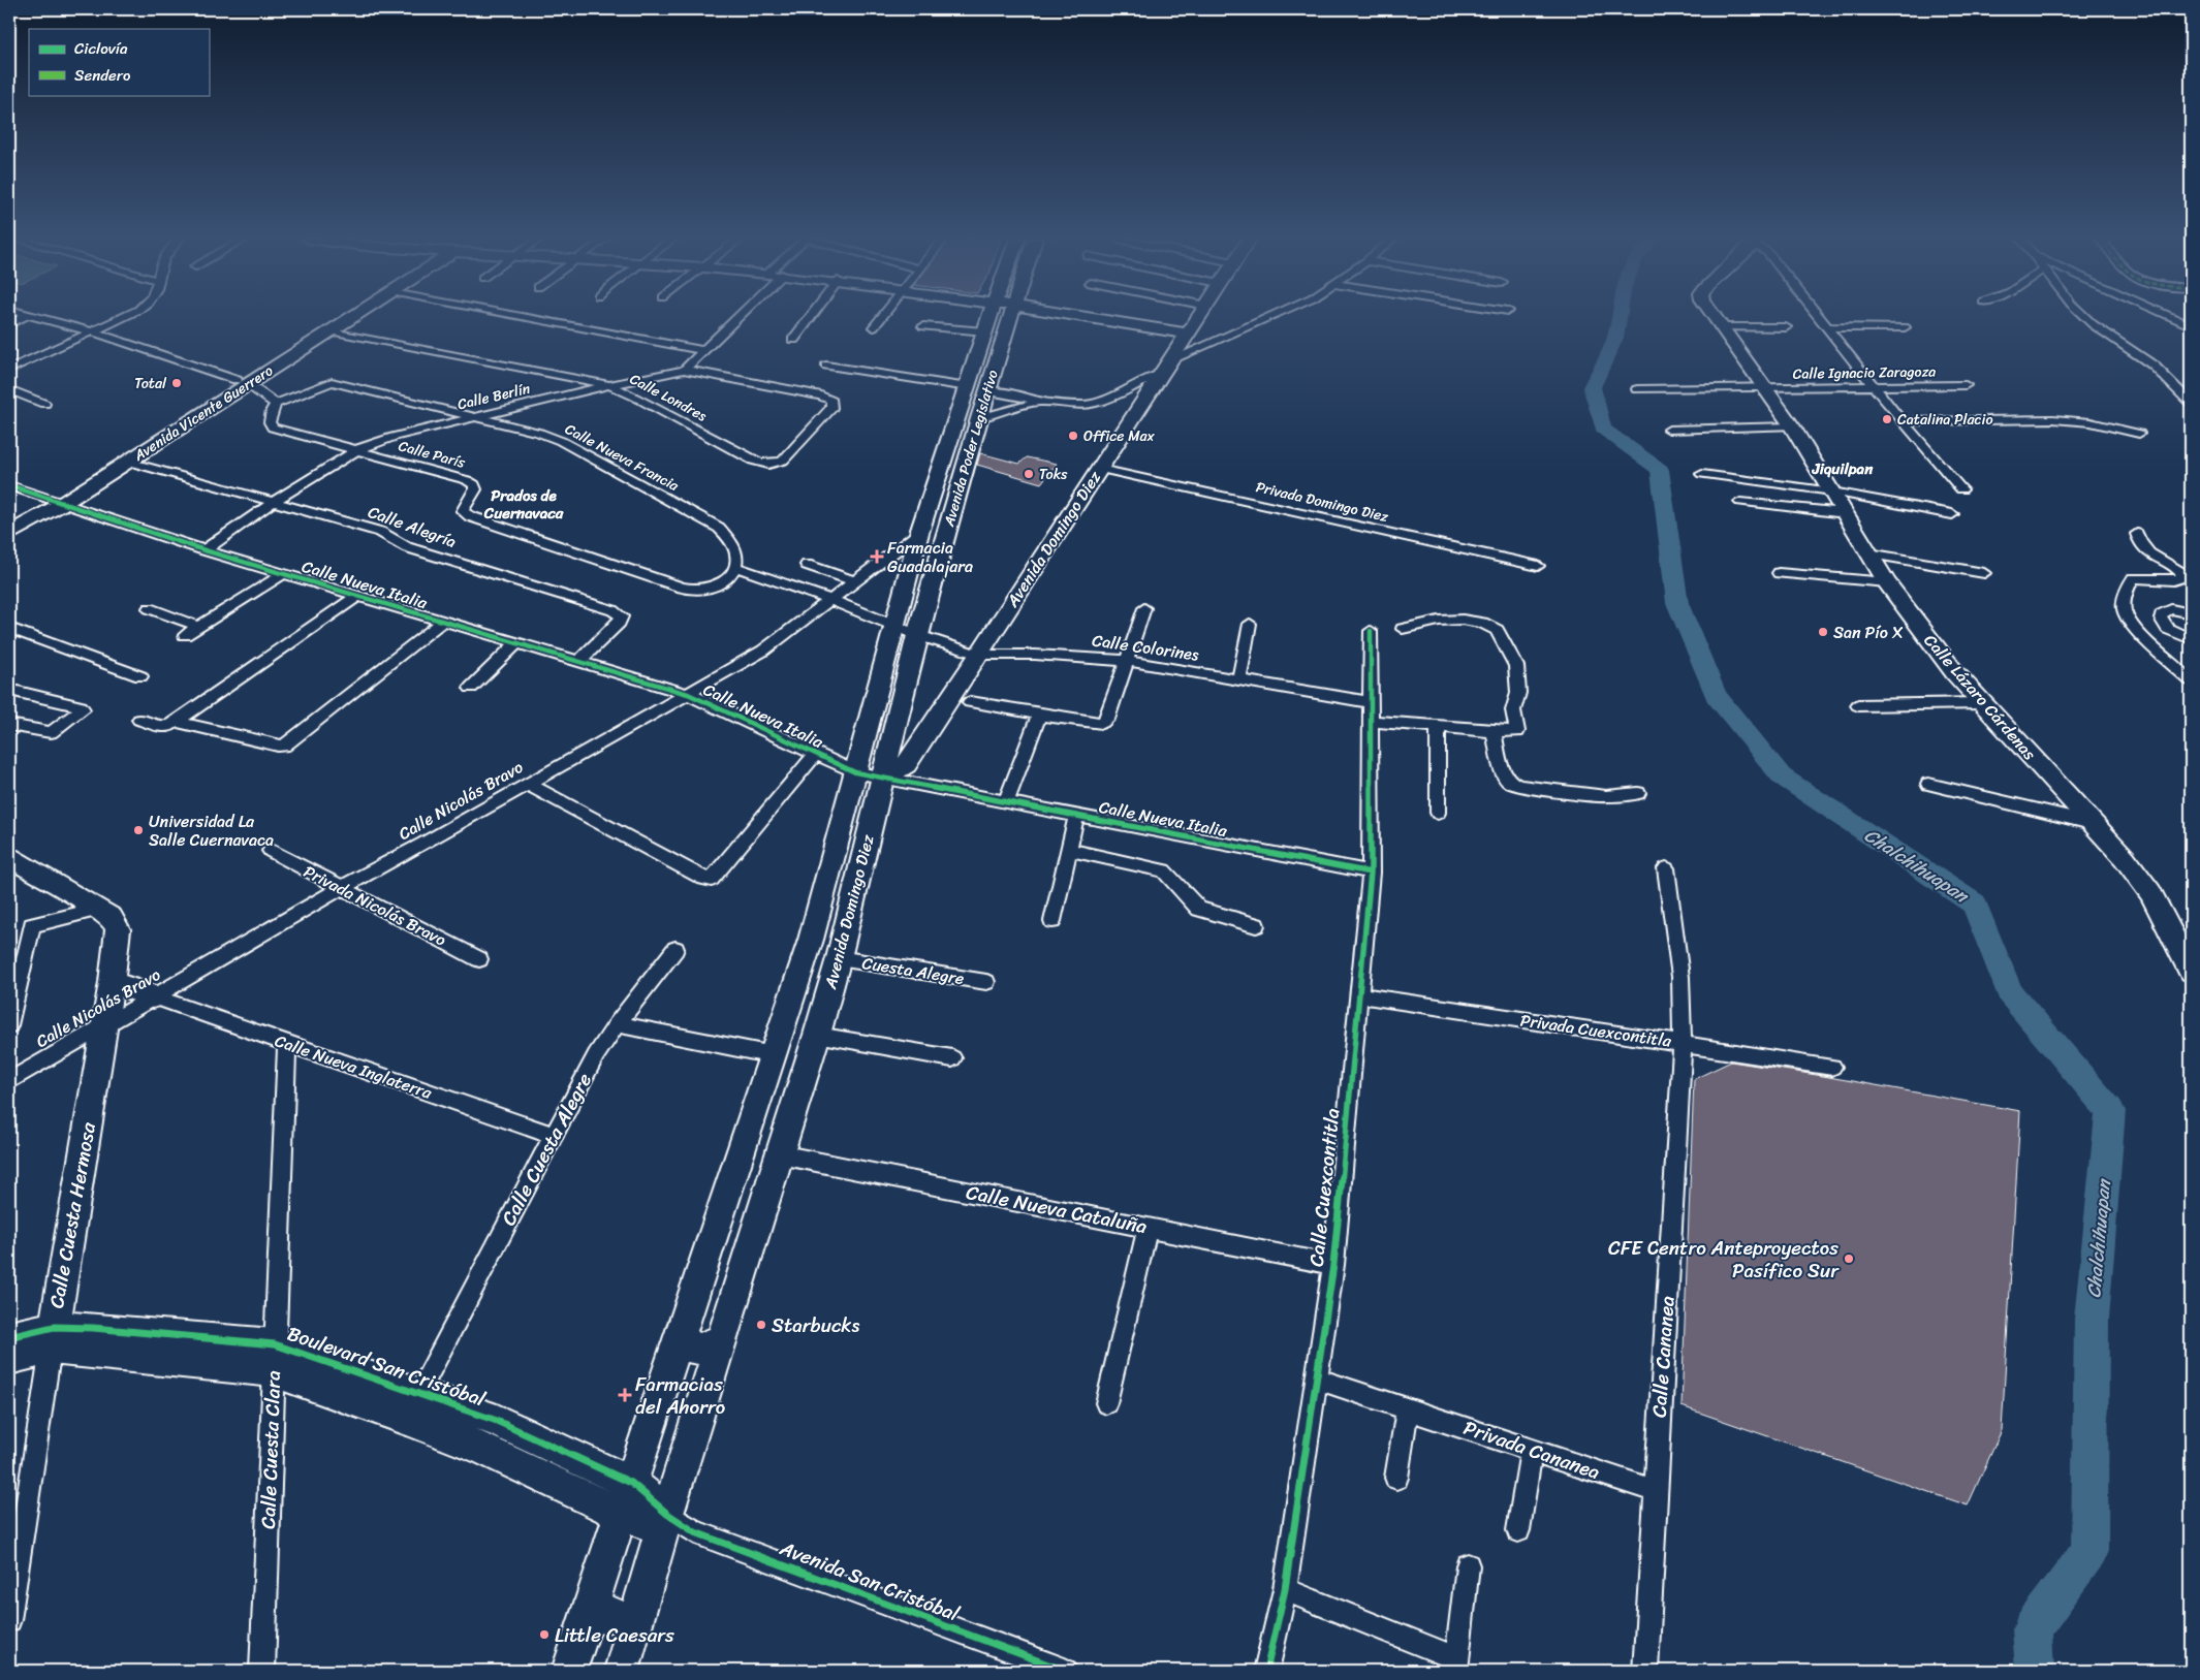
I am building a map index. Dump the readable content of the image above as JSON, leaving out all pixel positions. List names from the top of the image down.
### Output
{
  "streets": {
    "main road": [
      "Avenida Vicente Guerrero",
      "Avenida Poder Legislativo",
      "Avenida Domingo Diez",
      "Calle Lázaro Cárdenas",
      "Calle Cuesta Hermosa",
      "Boulevard San Cristóbal"
    ],
    "street": [
      "Calle Ignacio Zaragoza",
      "Calle Berlín",
      "Calle Londres",
      "Calle París",
      "Calle Nueva Francia",
      "Privada Domingo Diez",
      "Calle Alegría",
      "Calle Nueva Italia",
      "Calle Colorines",
      "Calle Nicolás Bravo",
      "Privada Nicolás Bravo",
      "Cuesta Alegre",
      "Privada Cuexcontitla",
      "Calle Nueva Inglaterra",
      "Calle Cuesta Alegre",
      "Calle Cuexcontitla",
      "Calle Nueva Cataluña",
      "Calle Cananea",
      "Calle Cuesta Clara",
      "Privada Cananea",
      "Avenida San Cristóbal"
    ]
  },
  "crossings": [
    ["Calle Ignacio Zaragoza", "Calle Lázaro Cárdenas"],
    ["Calle Berlín", "Calle Londres"],
    ["Calle Berlín", "Calle París"],
    ["Calle Berlín", "Calle Nueva Francia"],
    ["Calle Berlín", "Calle Alegría"],
    ["Calle Berlín", "Calle Nueva Italia"],
    ["Calle Londres", "Avenida Vicente Guerrero"],
    ["Avenida Vicente Guerrero", "Calle Alegría"],
    ["Avenida Vicente Guerrero", "Calle Nueva Italia"],
    ["Avenida Poder Legislativo", "Avenida Domingo Diez"],
    ["Avenida Poder Legislativo", "Calle Nueva Italia"],
    ["Avenida Poder Legislativo", "Calle Colorines"],
    ["Avenida Poder Legislativo", "Calle Nicolás Bravo"],
    ["Calle París", "Calle Nueva Francia"],
    ["Privada Domingo Diez", "Avenida Domingo Diez"],
    ["Calle Alegría", "Calle Nueva Italia"],
    ["Avenida Domingo Diez", "Calle Nueva Italia"],
    ["Avenida Domingo Diez", "Calle Colorines"],
    ["Avenida Domingo Diez", "Cuesta Alegre"],
    ["Avenida Domingo Diez", "Calle Nueva Cataluña"],
    ["Avenida Domingo Diez", "Boulevard San Cristóbal"],
    ["Avenida Domingo Diez", "Avenida San Cristóbal"],
    ["Calle Nueva Italia", "Calle Nicolás Bravo"],
    ["Calle Nueva Italia", "Calle Cuexcontitla"],
    ["Calle Colorines", "Calle Cuexcontitla"],
    ["Calle Nicolás Bravo", "Privada Nicolás Bravo"],
    ["Calle Nicolás Bravo", "Calle Nueva Inglaterra"],
    ["Calle Nicolás Bravo", "Calle Cuesta Hermosa"],
    ["Privada Cuexcontitla", "Calle Cuexcontitla"],
    ["Privada Cuexcontitla", "Calle Cananea"],
    ["Calle Nueva Inglaterra", "Calle Cuesta Alegre"],
    ["Calle Nueva Inglaterra", "Calle Cuesta Clara"],
    ["Calle Cuesta Alegre", "Boulevard San Cristóbal"],
    ["Calle Cuexcontitla", "Calle Nueva Cataluña"],
    ["Calle Cuexcontitla", "Privada Cananea"],
    ["Calle Cuesta Hermosa", "Boulevard San Cristóbal"],
    ["Calle Cananea", "Privada Cananea"],
    ["Boulevard San Cristóbal", "Calle Cuesta Clara"],
    ["Boulevard San Cristóbal", "Avenida San Cristóbal"]
  ],
  "districts": ["Jiquilpan", "Prados de Cuernavaca"],
  "water": ["Chalchihuapan"],
  "places": {
    "other": [
      "Total",
      "Catalina Placio",
      "Office Max",
      "Toks",
      "San Pío X",
      "Universidad La Salle Cuernavaca",
      "CFE Centro Anteproyectos Pasífico Sur",
      "Starbucks",
      "Little Caesars"
    ],
    "health": ["Farmacia Guadalajara", "Farmacias del Ahorro"]
  },
  "legend": ["Ciclovía", "Sendero"]
}
